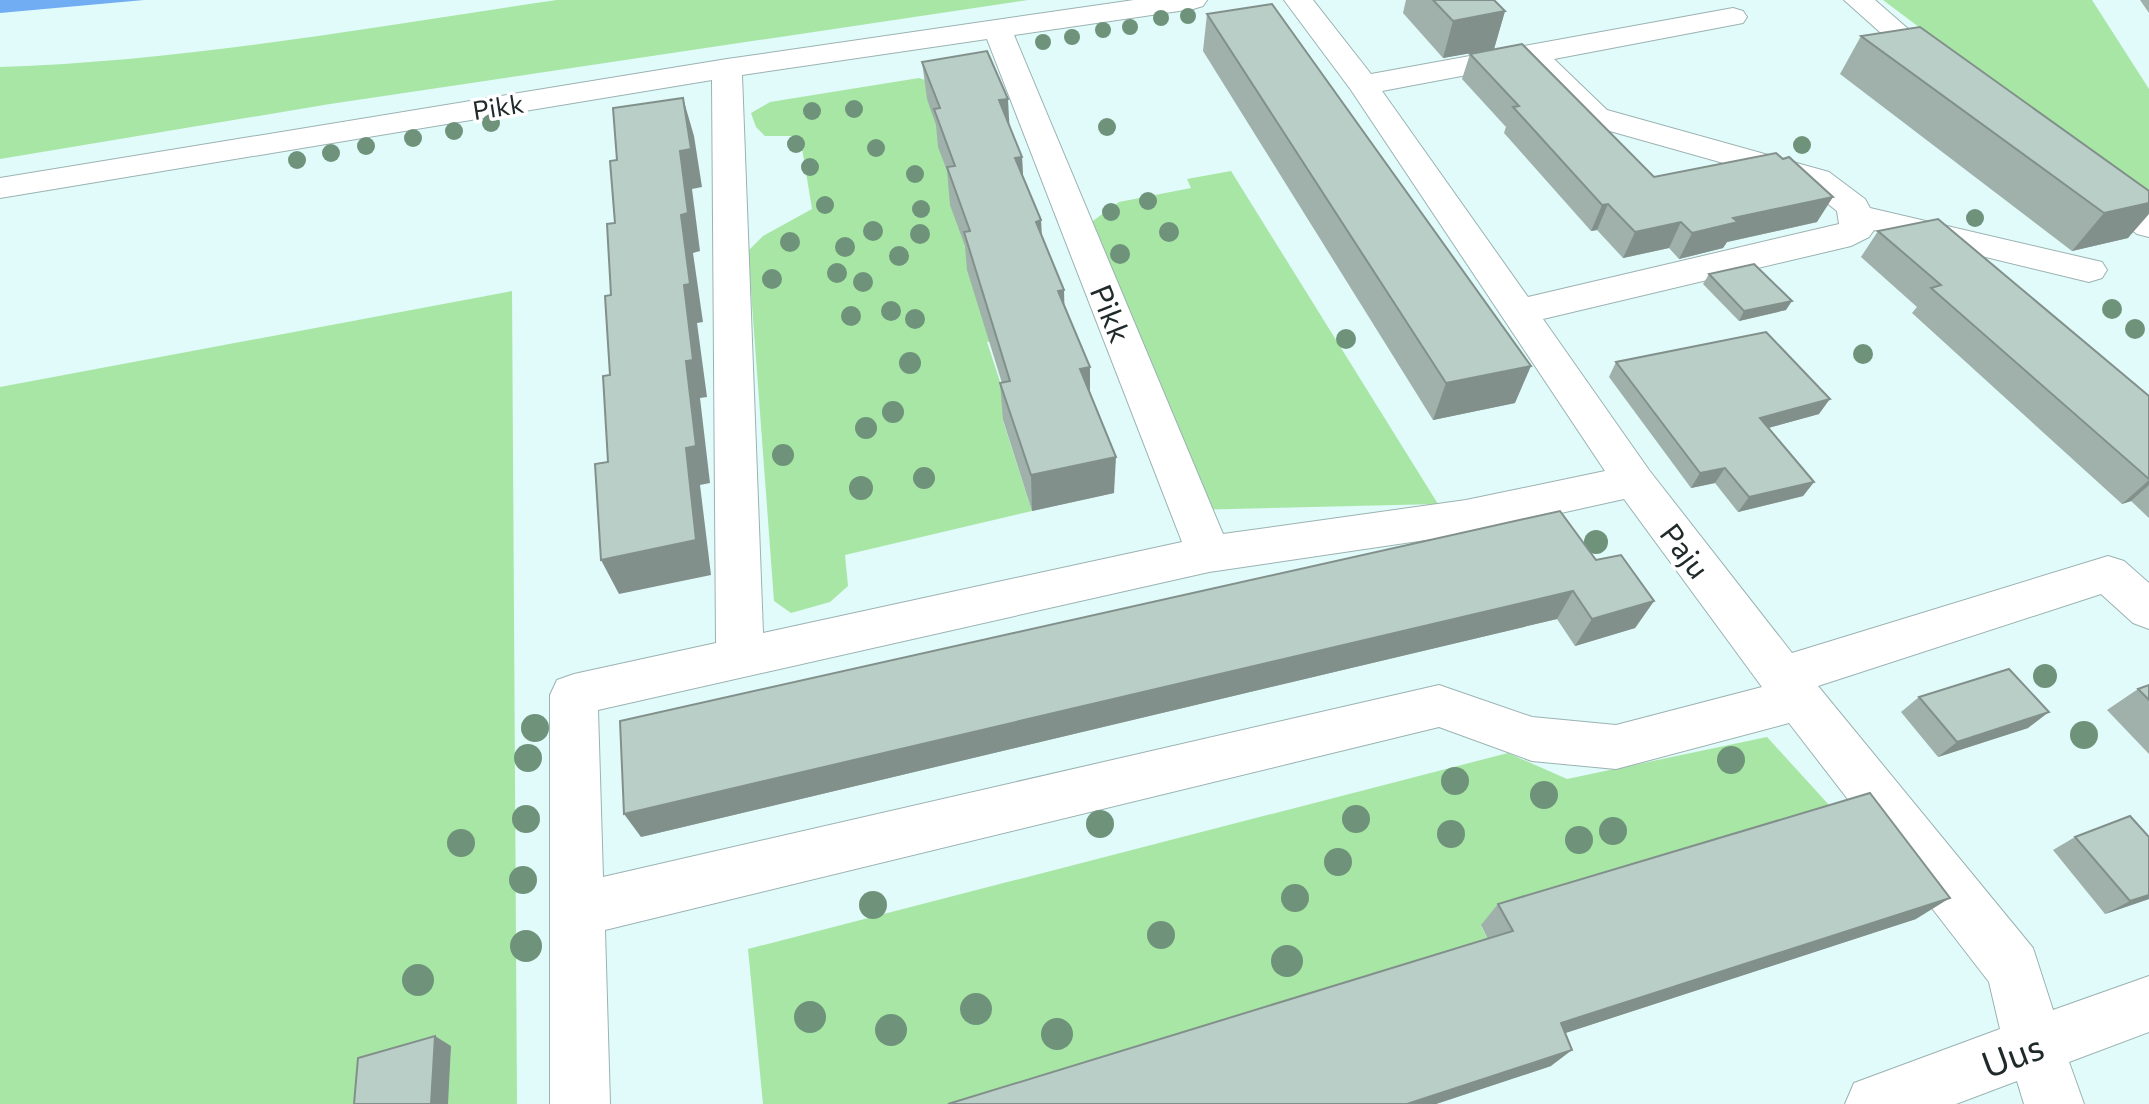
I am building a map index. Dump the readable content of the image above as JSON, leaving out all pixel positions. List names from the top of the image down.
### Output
{
  "streets": {
    "street": ["Pikk", "Paju", "Uus"]
  },
  "crossings": [
    ["Paju", "Uus"]
  ]
}
